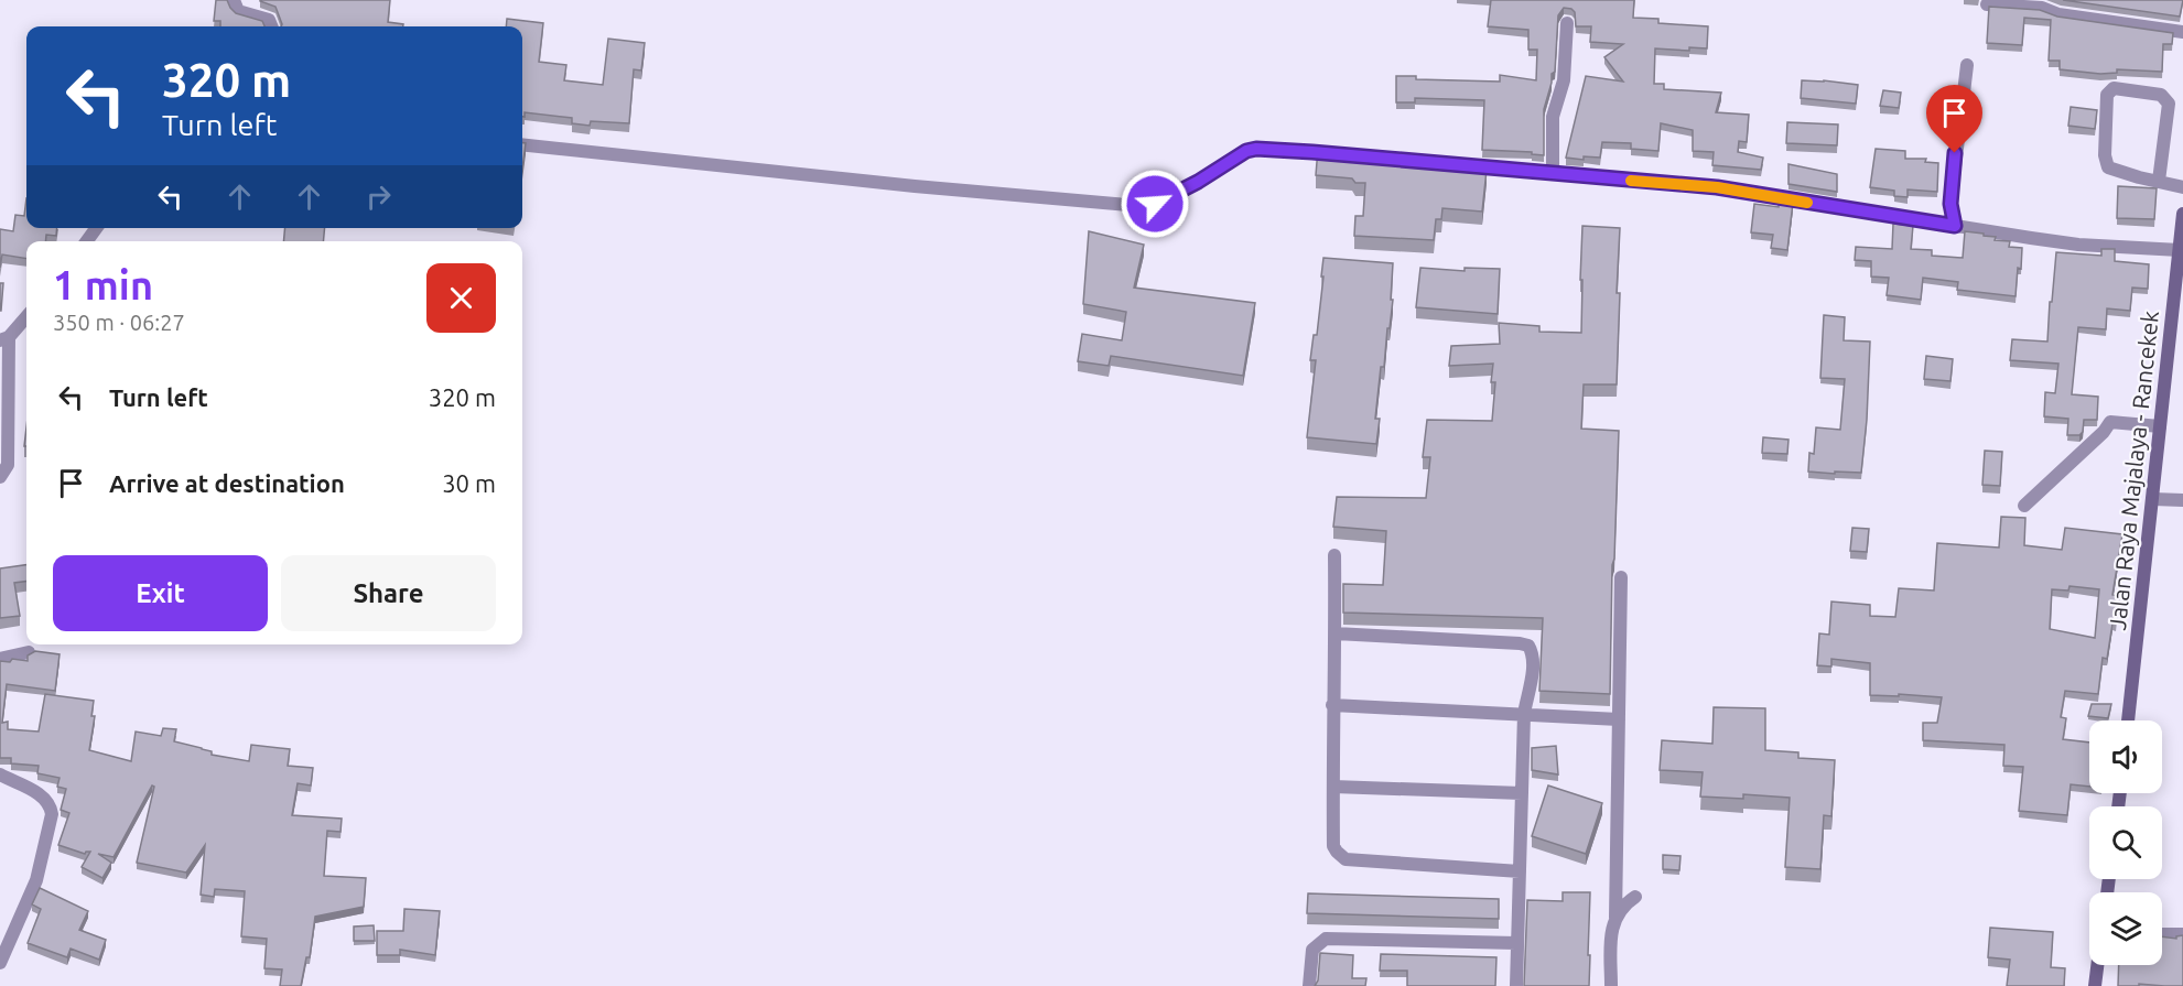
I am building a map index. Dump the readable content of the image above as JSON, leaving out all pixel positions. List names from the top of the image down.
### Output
{
  "streets": {
    "main road": ["Jalan Raya Majalaya - Rancekek"]
  },
  "page": {
    "turn": ["320 m", "Turn left"],
    "heading": ["1 min", "350 m · 06:27"],
    "list": [
      {
        "name": "Turn left",
        "value": "320 m"
      },
      {
        "name": "Arrive at destination",
        "value": "30 m"
      }
    ],
    "buttons": ["Exit", "Share"]
  }
}
